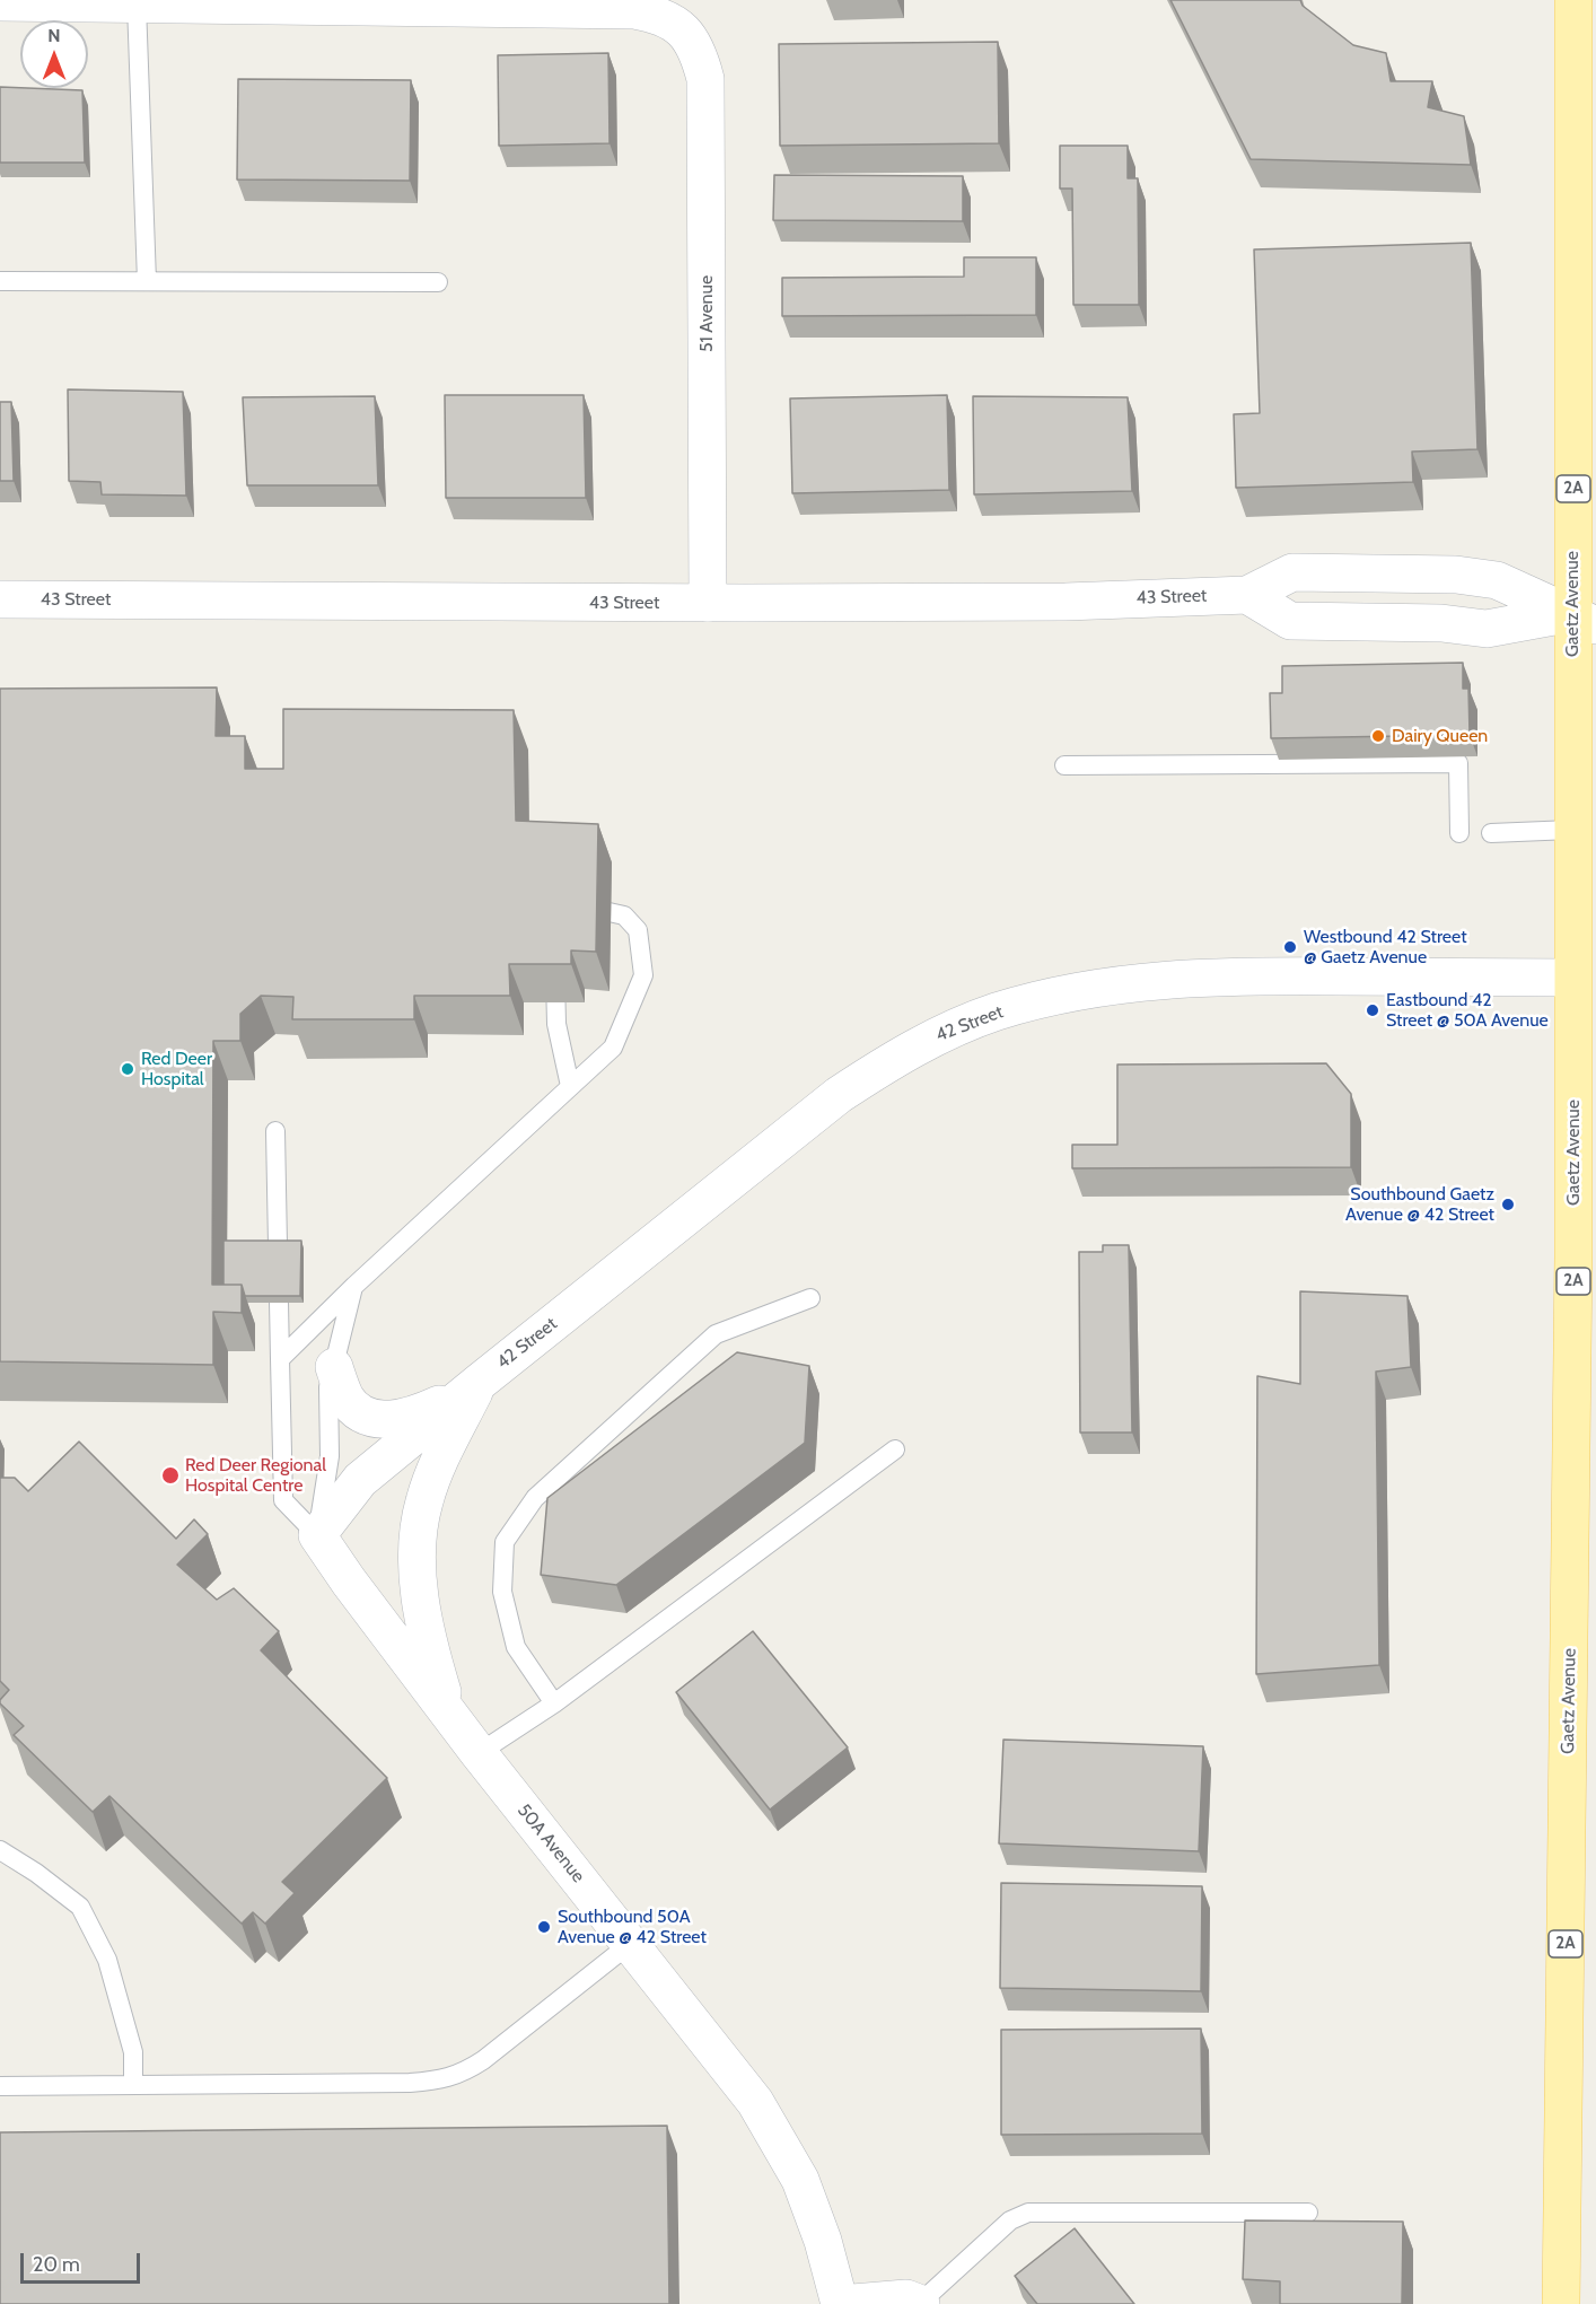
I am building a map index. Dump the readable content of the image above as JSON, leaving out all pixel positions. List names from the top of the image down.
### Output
{
  "streets": {
    "main road": ["2A", "Gaetz Avenue"],
    "street": [
      "51 Avenue",
      "43 Street",
      "42 Street",
      "50A Avenue"
    ]
  },
  "crossings": [
    ["51 Avenue", "43 Street"],
    ["43 Street", "Gaetz Avenue"],
    ["Gaetz Avenue", "42 Street"],
    ["42 Street", "50A Avenue"]
  ],
  "places": [
    "Dairy Queen",
    "Westbound 42 Street @ Gaetz Avenue",
    "Eastbound 42 Street @ 50A Avenue",
    "Red Deer Hospital",
    "Southbound Gaetz Avenue @ 42 Street",
    "Red Deer Regional Hospital Centre",
    "Southbound 50A Avenue @ 42 Street"
  ],
  "scale_bar": "20 m",
  "north": "top"
}
